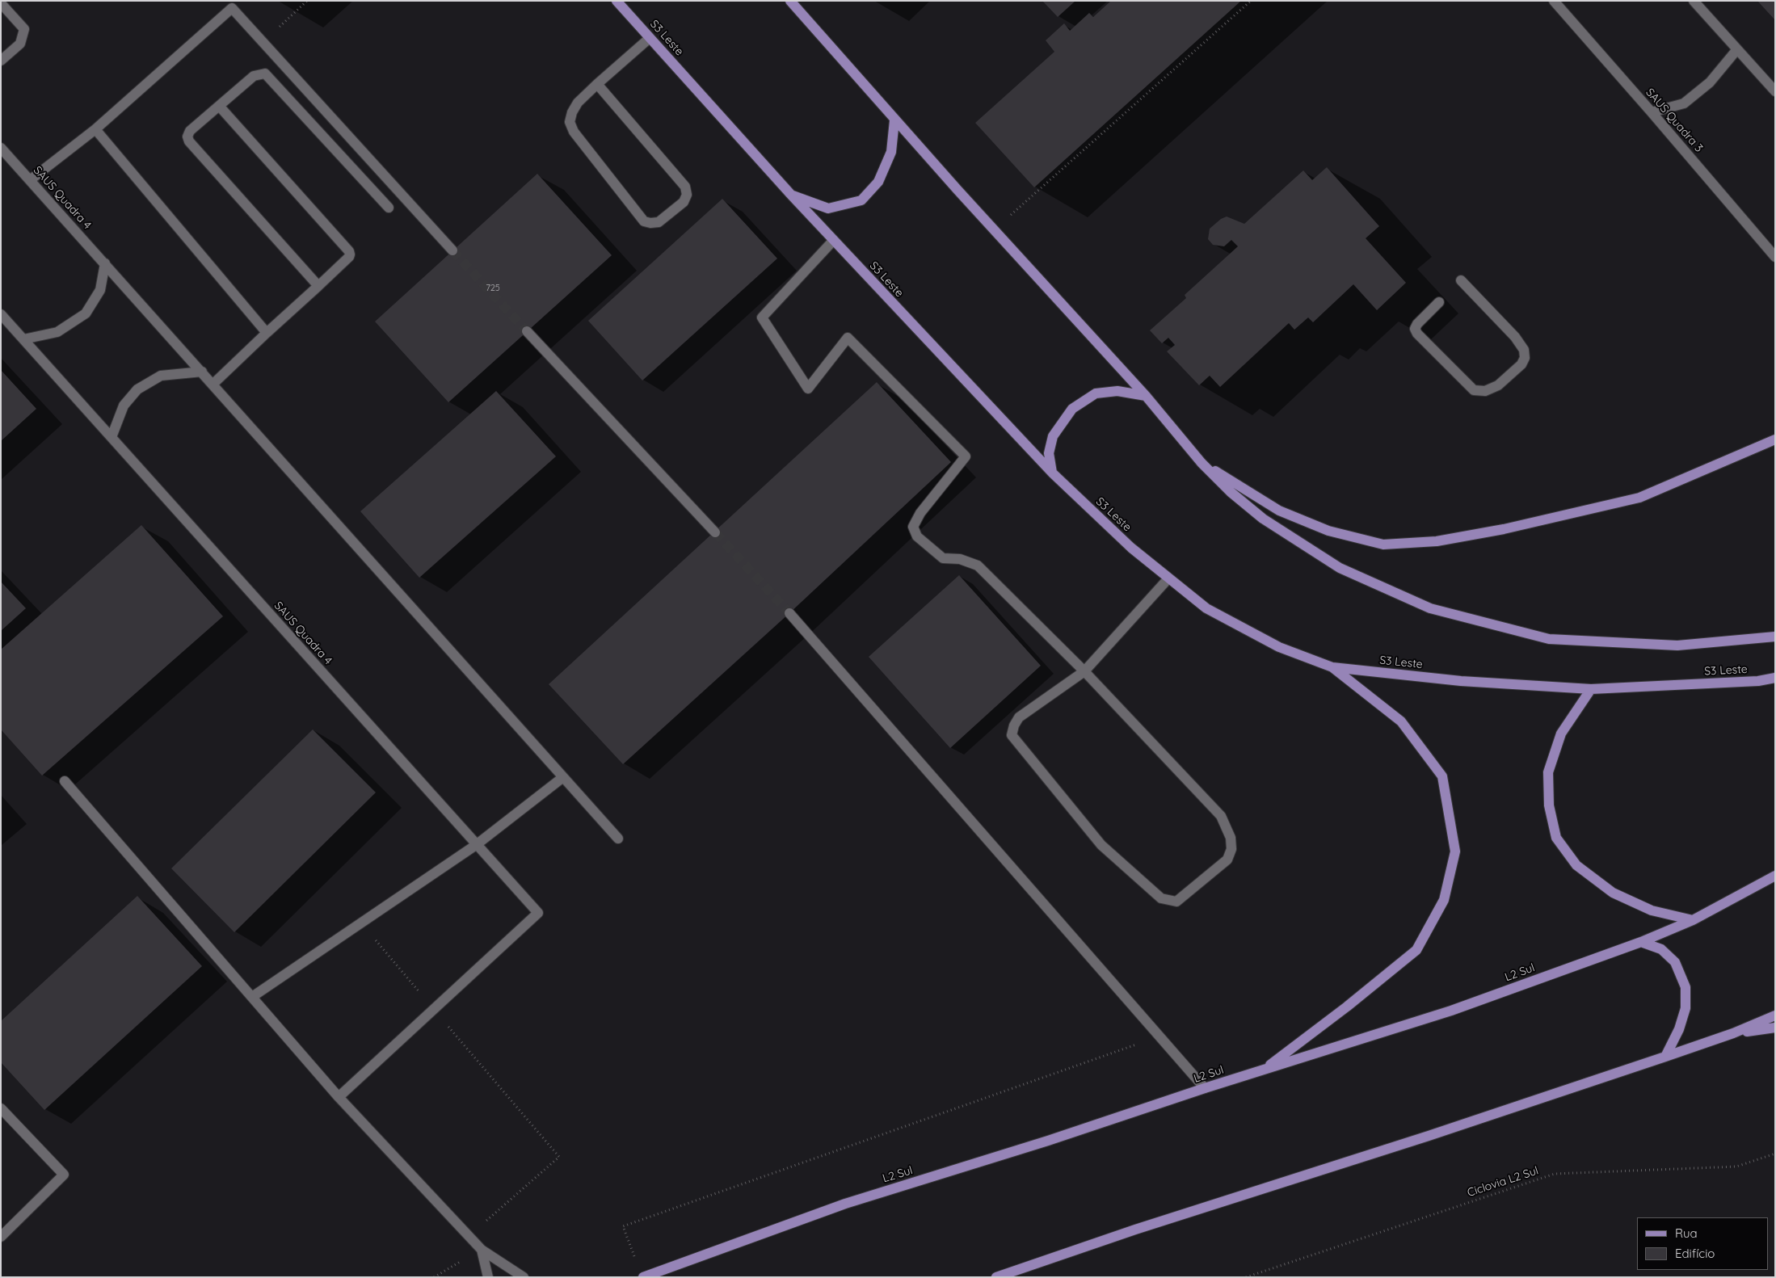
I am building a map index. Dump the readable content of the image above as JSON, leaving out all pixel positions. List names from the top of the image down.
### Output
{
  "streets": {
    "main road": ["S3 Leste", "L2 Sul"],
    "lane": ["SAUS Quadra 3", "SAUS Quadra 4"],
    "path": ["Ciclovia L2 Sul"]
  },
  "house_numbers": ["725"],
  "legend": ["Rua", "Edifício"]
}
